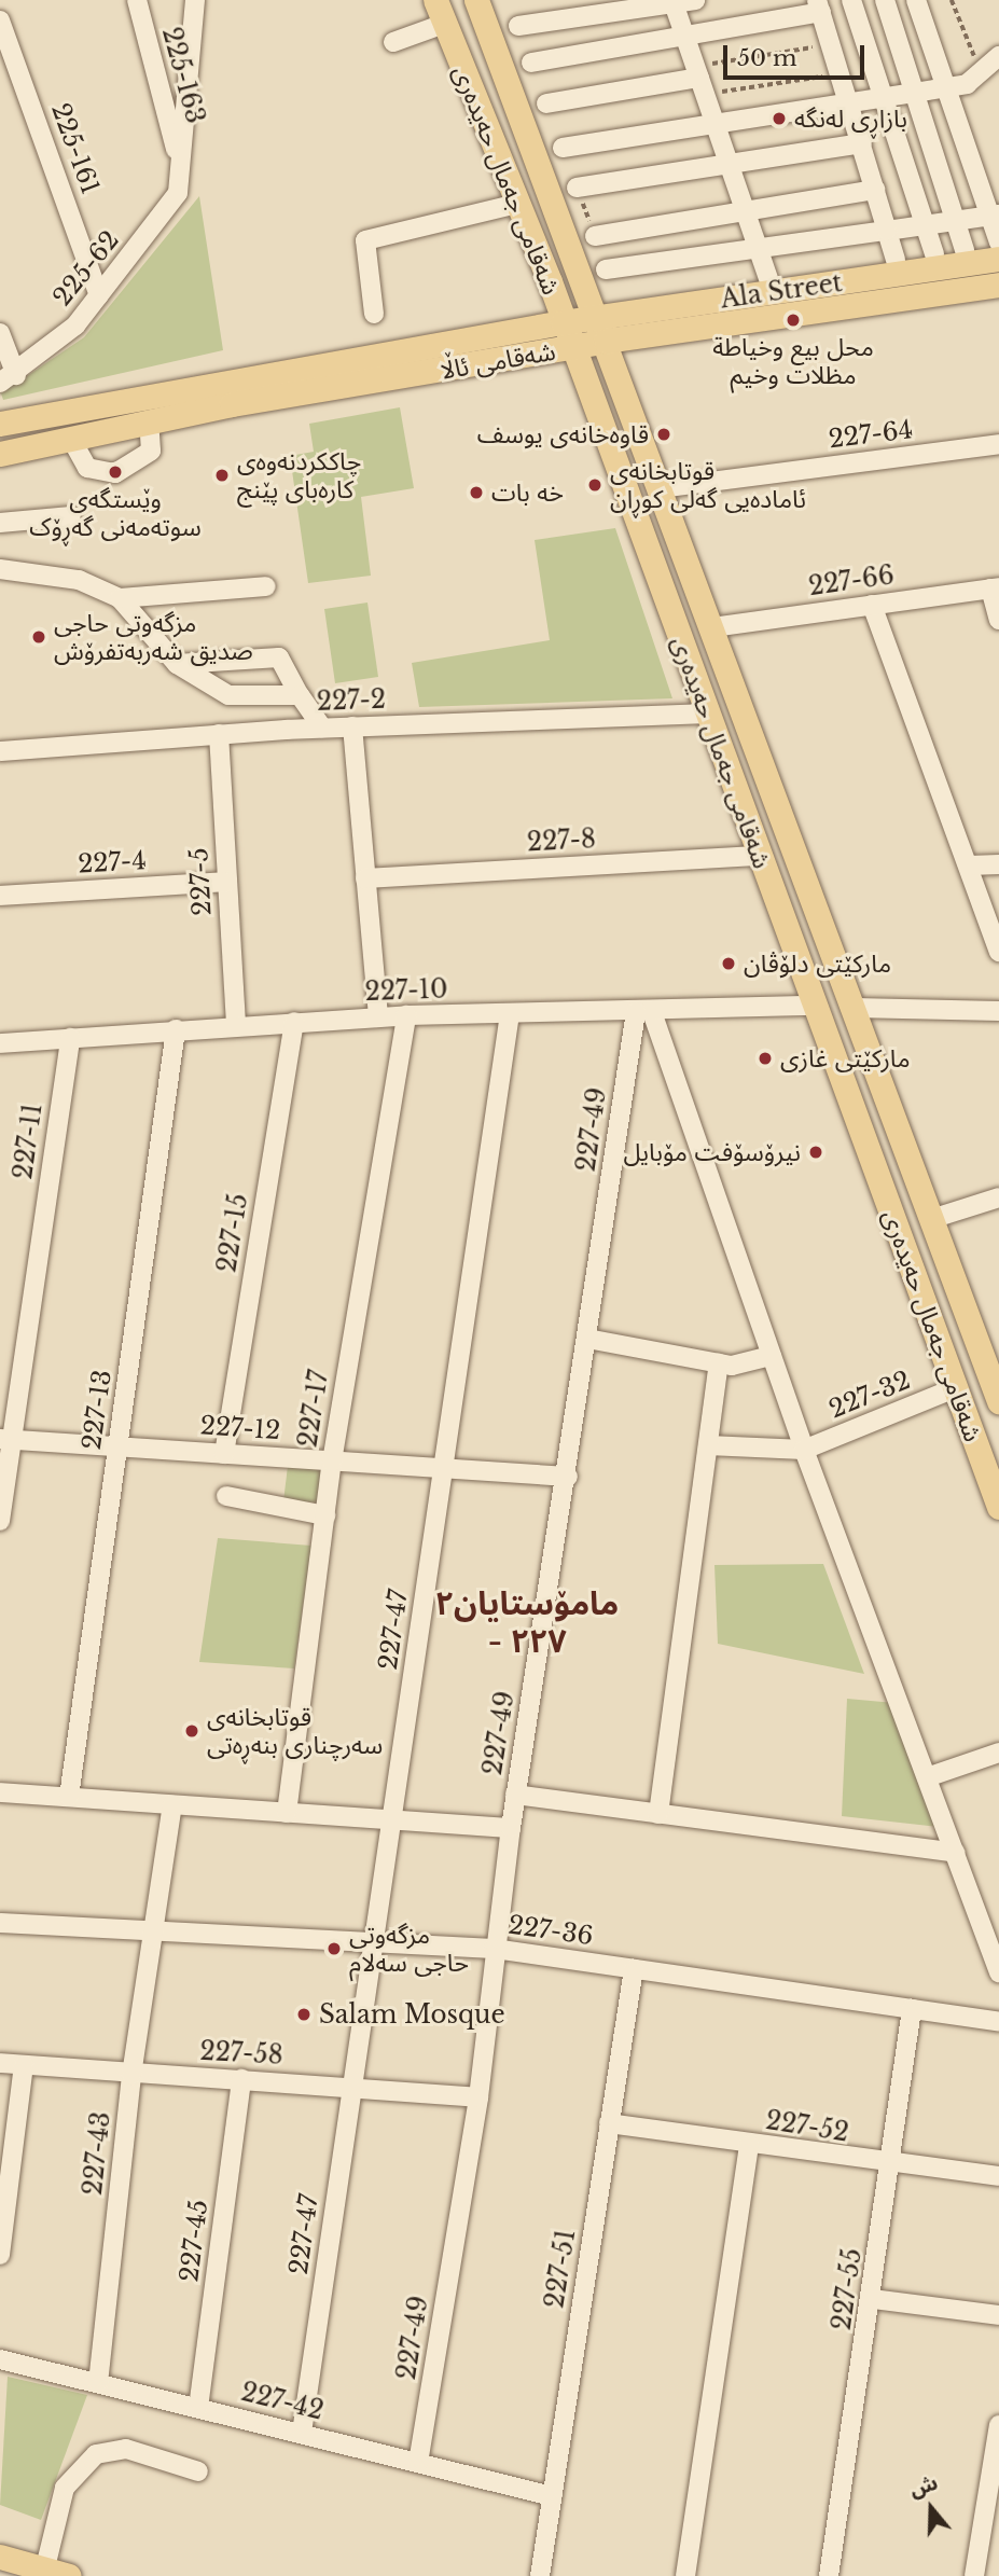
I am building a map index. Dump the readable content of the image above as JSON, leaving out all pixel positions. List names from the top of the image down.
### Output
{
  "streets": {
    "main road": ["شەقامی جەمال حەیدەری", "Ala Street", "شه‌قامی ئاڵا"],
    "street": [
      "225-163",
      "225-161",
      "225-62",
      "227-64",
      "227-66",
      "227-2",
      "227-8",
      "227-4",
      "227-5",
      "227-10",
      "227-49",
      "227-11",
      "227-15",
      "227-32",
      "227-17",
      "227-13",
      "227-12",
      "227-47",
      "227-36",
      "227-58",
      "227-52",
      "227-43",
      "227-45",
      "227-51",
      "227-55",
      "227-42"
    ]
  },
  "crossings": [
    ["225-163", "225-62"],
    ["225-161", "225-62"],
    ["شەقامی جەمال حەیدەری", "Ala Street"],
    ["شەقامی جەمال حەیدەری", "شه‌قامی ئاڵا"],
    ["شەقامی جەمال حەیدەری", "227-64"],
    ["شەقامی جەمال حەیدەری", "227-66"],
    ["شەقامی جەمال حەیدەری", "227-2"],
    ["شەقامی جەمال حەیدەری", "227-8"],
    ["شەقامی جەمال حەیدەری", "227-10"],
    ["شەقامی جەمال حەیدەری", "227-32"],
    ["Ala Street", "شه‌قامی ئاڵا"],
    ["227-2", "227-5"],
    ["227-4", "227-5"],
    ["227-5", "227-10"],
    ["227-10", "227-49"],
    ["227-10", "227-11"],
    ["227-10", "227-15"],
    ["227-10", "227-17"],
    ["227-10", "227-13"],
    ["227-10", "227-47"],
    ["227-49", "227-12"],
    ["227-49", "227-36"],
    ["227-49", "227-58"],
    ["227-49", "227-42"],
    ["227-11", "227-12"],
    ["227-15", "227-12"],
    ["227-17", "227-12"],
    ["227-13", "227-12"],
    ["227-12", "227-47"],
    ["227-47", "227-36"],
    ["227-47", "227-58"],
    ["227-47", "227-42"],
    ["227-36", "227-43"],
    ["227-36", "227-51"],
    ["227-36", "227-55"],
    ["227-58", "227-43"],
    ["227-58", "227-45"],
    ["227-52", "227-51"],
    ["227-52", "227-55"],
    ["227-43", "227-42"],
    ["227-45", "227-42"],
    ["227-51", "227-42"]
  ],
  "districts": ["مامۆستایان٢ - ٢٢٧"],
  "places": [
    "بازاڕی لەنگە",
    "محل بيع وخياطة مظلات وخيم",
    "قاوەخانەی یوسف",
    "وێستگەی سوتەمەنی گەڕۆک",
    "چاككردنەوەی كارەبای پێنج",
    "قوتابخانەی ئامادەیی گەلی کوڕان",
    "خه بات",
    "مزگەوتی حاجی صدیق شەربەتفرۆش",
    "ماركێتی دلۆڤان",
    "ماركێتی غازی",
    "نیرۆسۆفت مۆبایل",
    "قوتابخانەی سەرچناری بنەڕەتی",
    "مزگەوتی حاجی سەلام",
    "Salam Mosque"
  ],
  "scale_bar": "50 m",
  "north": "top"
}
